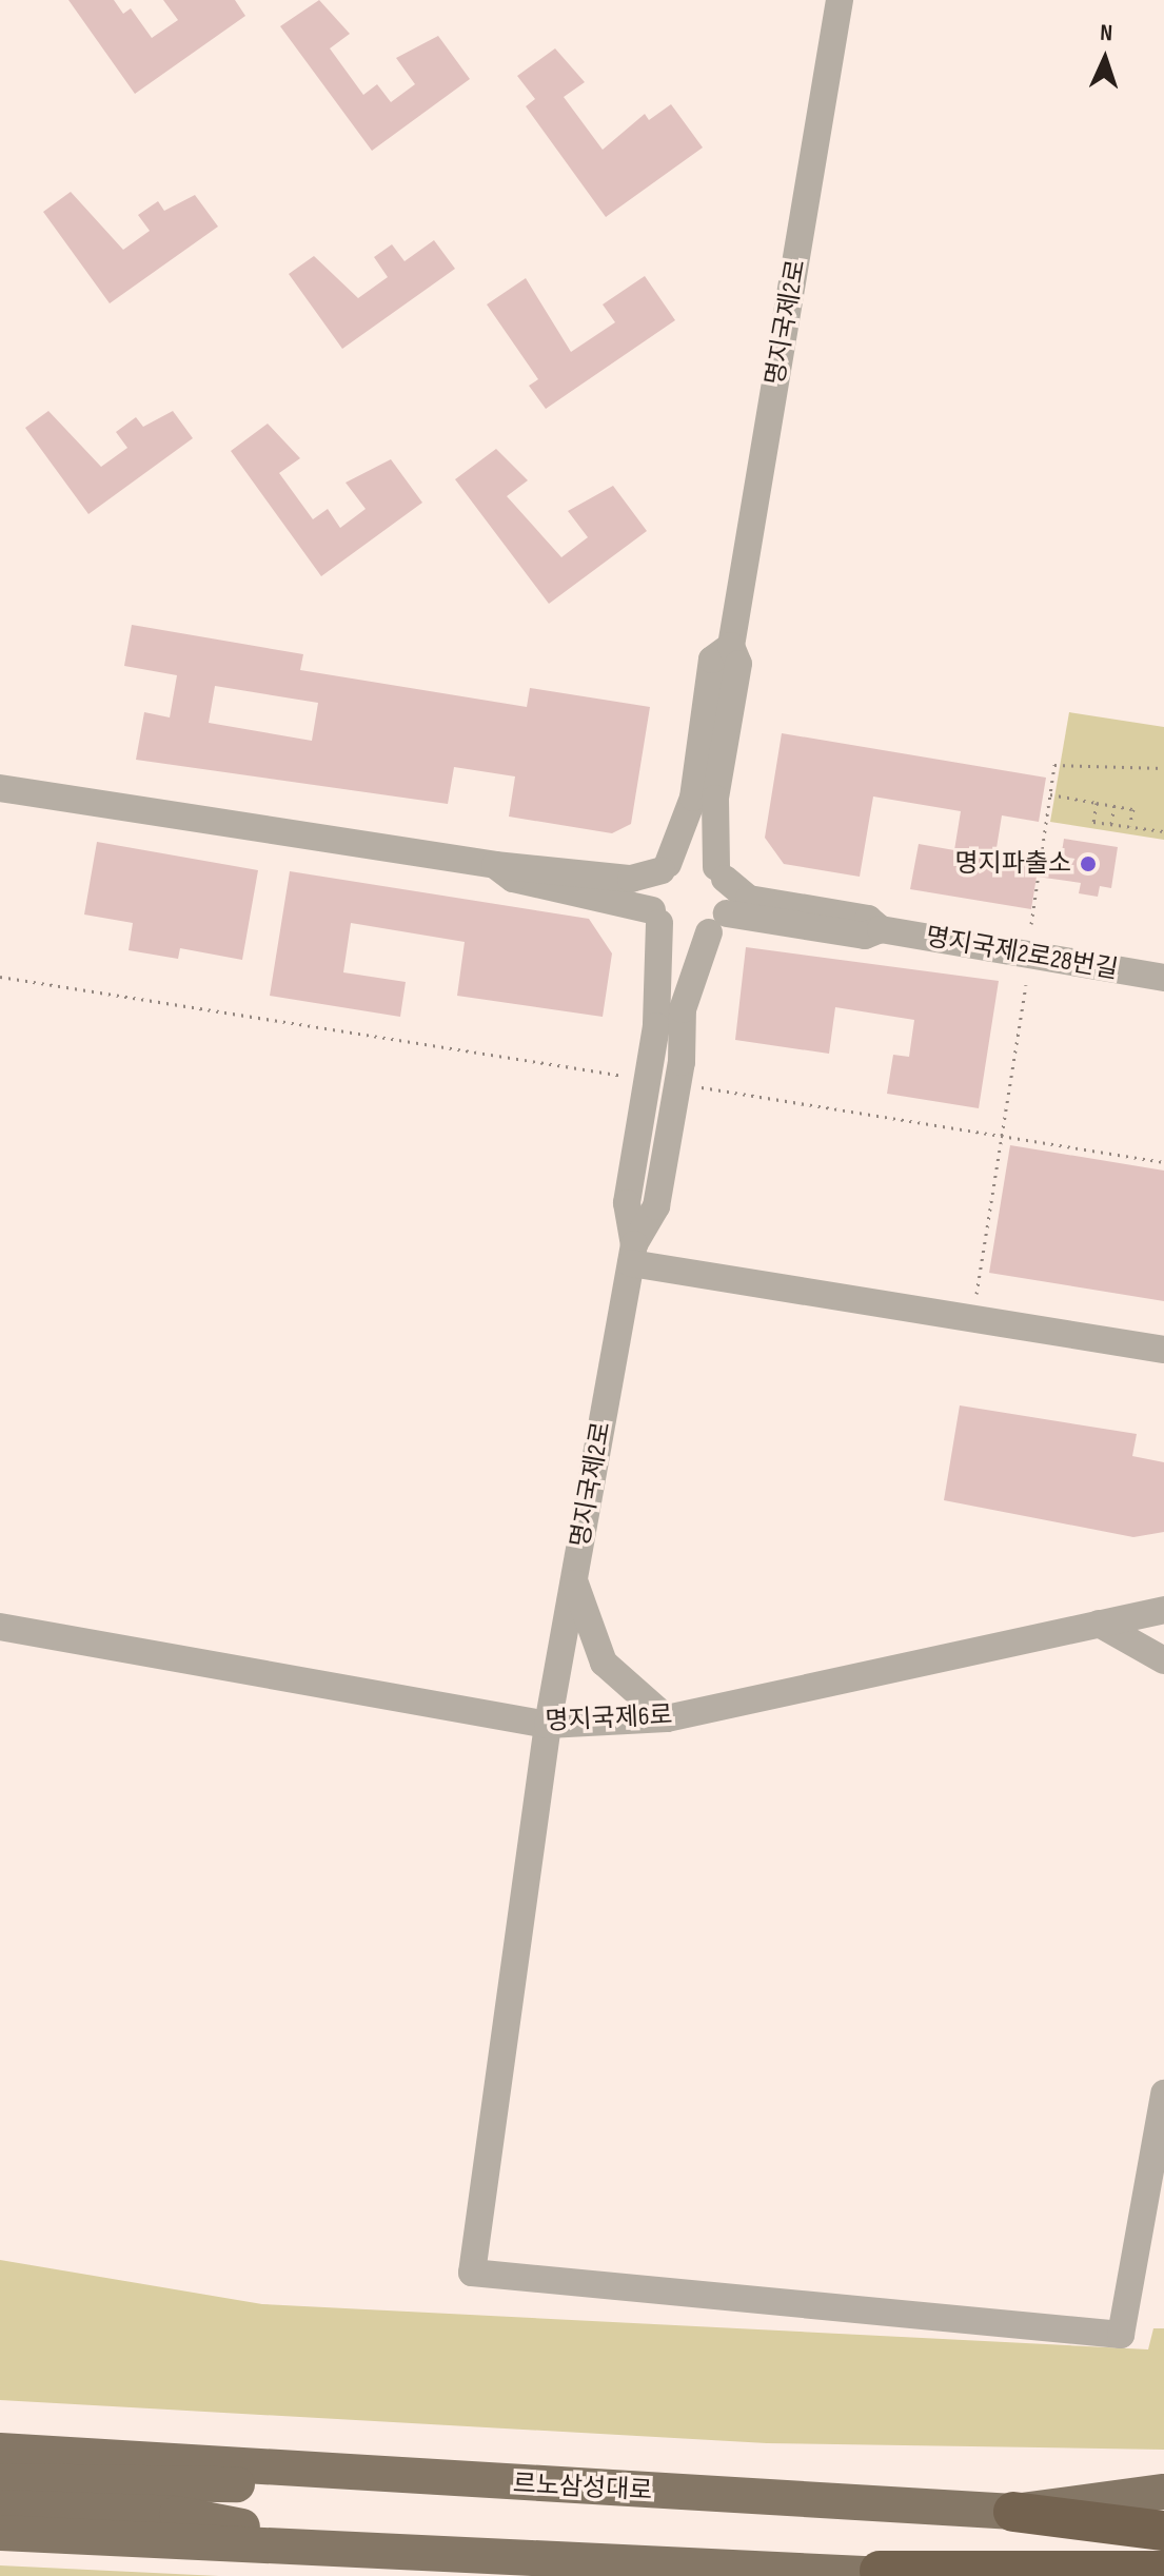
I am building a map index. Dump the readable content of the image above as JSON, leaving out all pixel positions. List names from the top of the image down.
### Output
{
  "streets": {
    "main road": ["르노삼성대로"],
    "street": ["명지국제2로", "명지국제2로28번길", "명지국제6로"]
  },
  "crossings": [
    ["명지국제2로", "명지국제2로28번길"],
    ["명지국제2로", "명지국제6로"]
  ],
  "places": ["명지파출소"],
  "north": "top"
}
